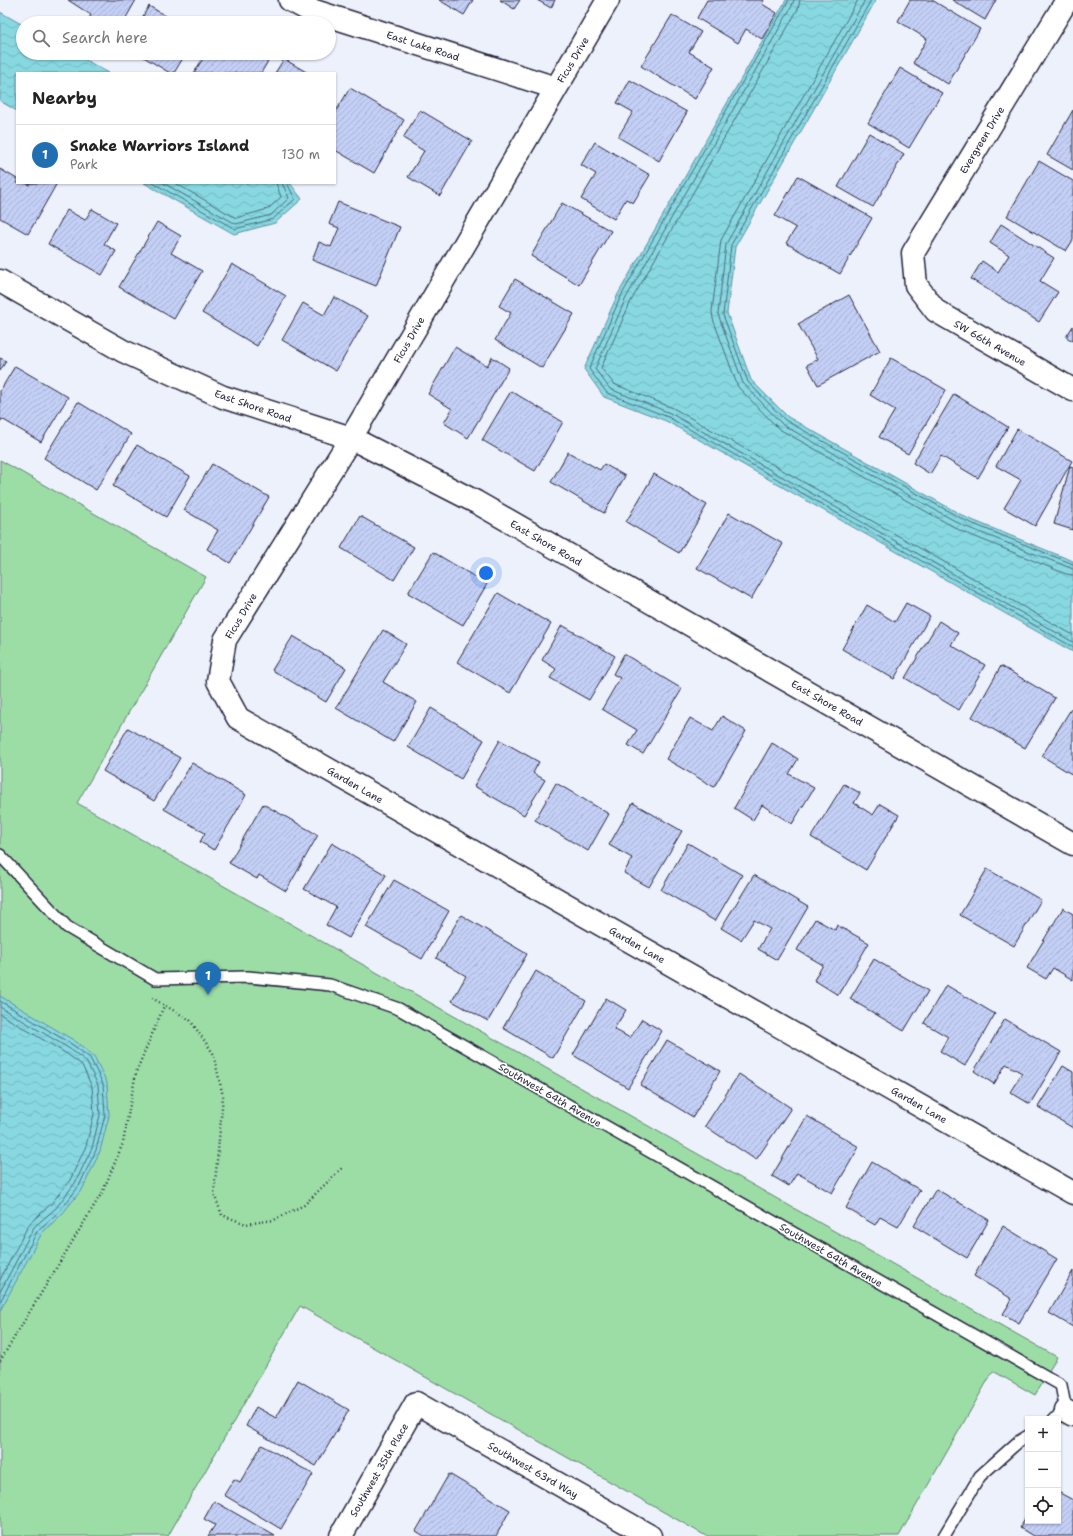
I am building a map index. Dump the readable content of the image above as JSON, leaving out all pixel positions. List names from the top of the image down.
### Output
{
  "streets": {
    "street": [
      "East Lake Road",
      "Ficus Drive",
      "Evergreen Drive",
      "SW 66th Avenue",
      "East Shore Road",
      "Garden Lane",
      "Southwest 35th Place",
      "Southwest 63rd Way"
    ],
    "lane": ["Southwest 64th Avenue"]
  },
  "crossings": [
    ["East Lake Road", "Ficus Drive"],
    ["Ficus Drive", "East Shore Road"],
    ["Ficus Drive", "Garden Lane"],
    ["Evergreen Drive", "SW 66th Avenue"],
    ["Southwest 35th Place", "Southwest 63rd Way"]
  ],
  "page": {
    "search": "Search here",
    "heading": "Nearby",
    "list": [
      {
        "mark": "1",
        "name": "Snake Warriors Island",
        "note": "Park",
        "value": "130 m"
      }
    ],
    "pins": "1",
    "map_buttons": ["+", "−"]
  }
}
